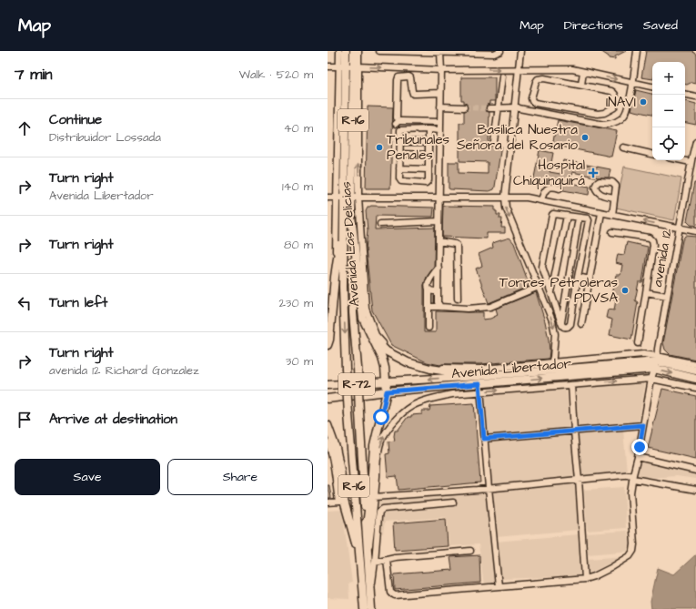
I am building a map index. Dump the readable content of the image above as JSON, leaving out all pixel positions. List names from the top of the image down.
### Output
{
  "streets": {
    "main road": [
      "R-16",
      "Avenida Las Delicias",
      "Avenida Libertador",
      "R-72"
    ],
    "street": ["avenida 12"]
  },
  "crossings": [
    ["Avenida Las Delicias", "Avenida Libertador"],
    ["avenida 12", "Avenida Libertador"]
  ],
  "places": {
    "other": [
      "INAVI",
      "Basílica Nuestra Señora del Rosario",
      "Tribunales Penales",
      "Torres Petroleras - PDVSA"
    ],
    "health": ["Hospital Chiquinquirá"]
  },
  "page": {
    "header": "Map",
    "nav": ["Map", "Directions", "Saved"],
    "heading": ["7 min", "Walk · 520 m"],
    "map_buttons": ["+", "−"],
    "list": [
      ["Continue", "Distribuidor Lossada", "40 m"],
      ["Turn right", "Avenida Libertador", "140 m"],
      ["Turn right", "80 m"],
      ["Turn left", "230 m"],
      ["Turn right", "avenida 12 Richard Gonzalez", "30 m"],
      "Arrive at destination"
    ],
    "buttons": ["Save", "Share"]
  }
}
